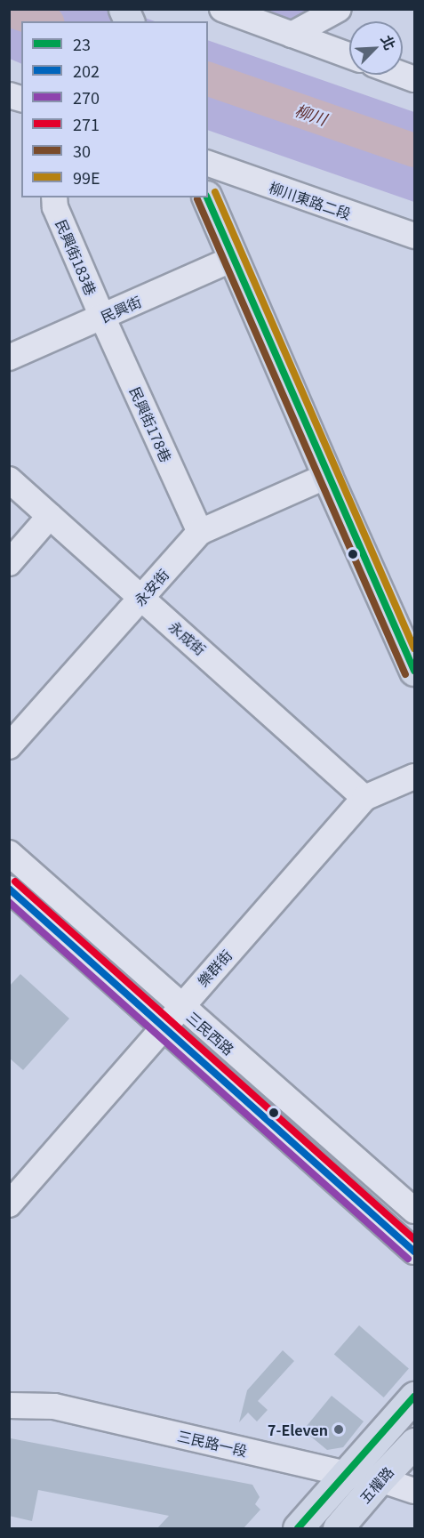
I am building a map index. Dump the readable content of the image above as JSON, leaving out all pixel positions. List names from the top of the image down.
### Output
{
  "streets": {
    "main road": ["五權路"],
    "street": [
      "柳川東路二段",
      "民興街183巷",
      "民興街",
      "民興街178巷",
      "永安街",
      "永成街",
      "樂群街",
      "三民西路",
      "三民路一段"
    ]
  },
  "crossings": [
    ["民興街183巷", "民興街"],
    ["民興街183巷", "民興街178巷"],
    ["民興街", "民興街178巷"],
    ["民興街178巷", "永安街"],
    ["永安街", "永成街"],
    ["永成街", "樂群街"],
    ["樂群街", "三民西路"],
    ["三民路一段", "五權路"]
  ],
  "water": ["柳川"],
  "places": ["7-Eleven"],
  "lines": [
    "transit line 99E",
    "transit line 23",
    "transit line 30",
    "transit line 271",
    "transit line 202",
    "transit line 270"
  ],
  "legend": [
    "23",
    "202",
    "270",
    "271",
    "30",
    "99E"
  ],
  "north": "top right"
}
